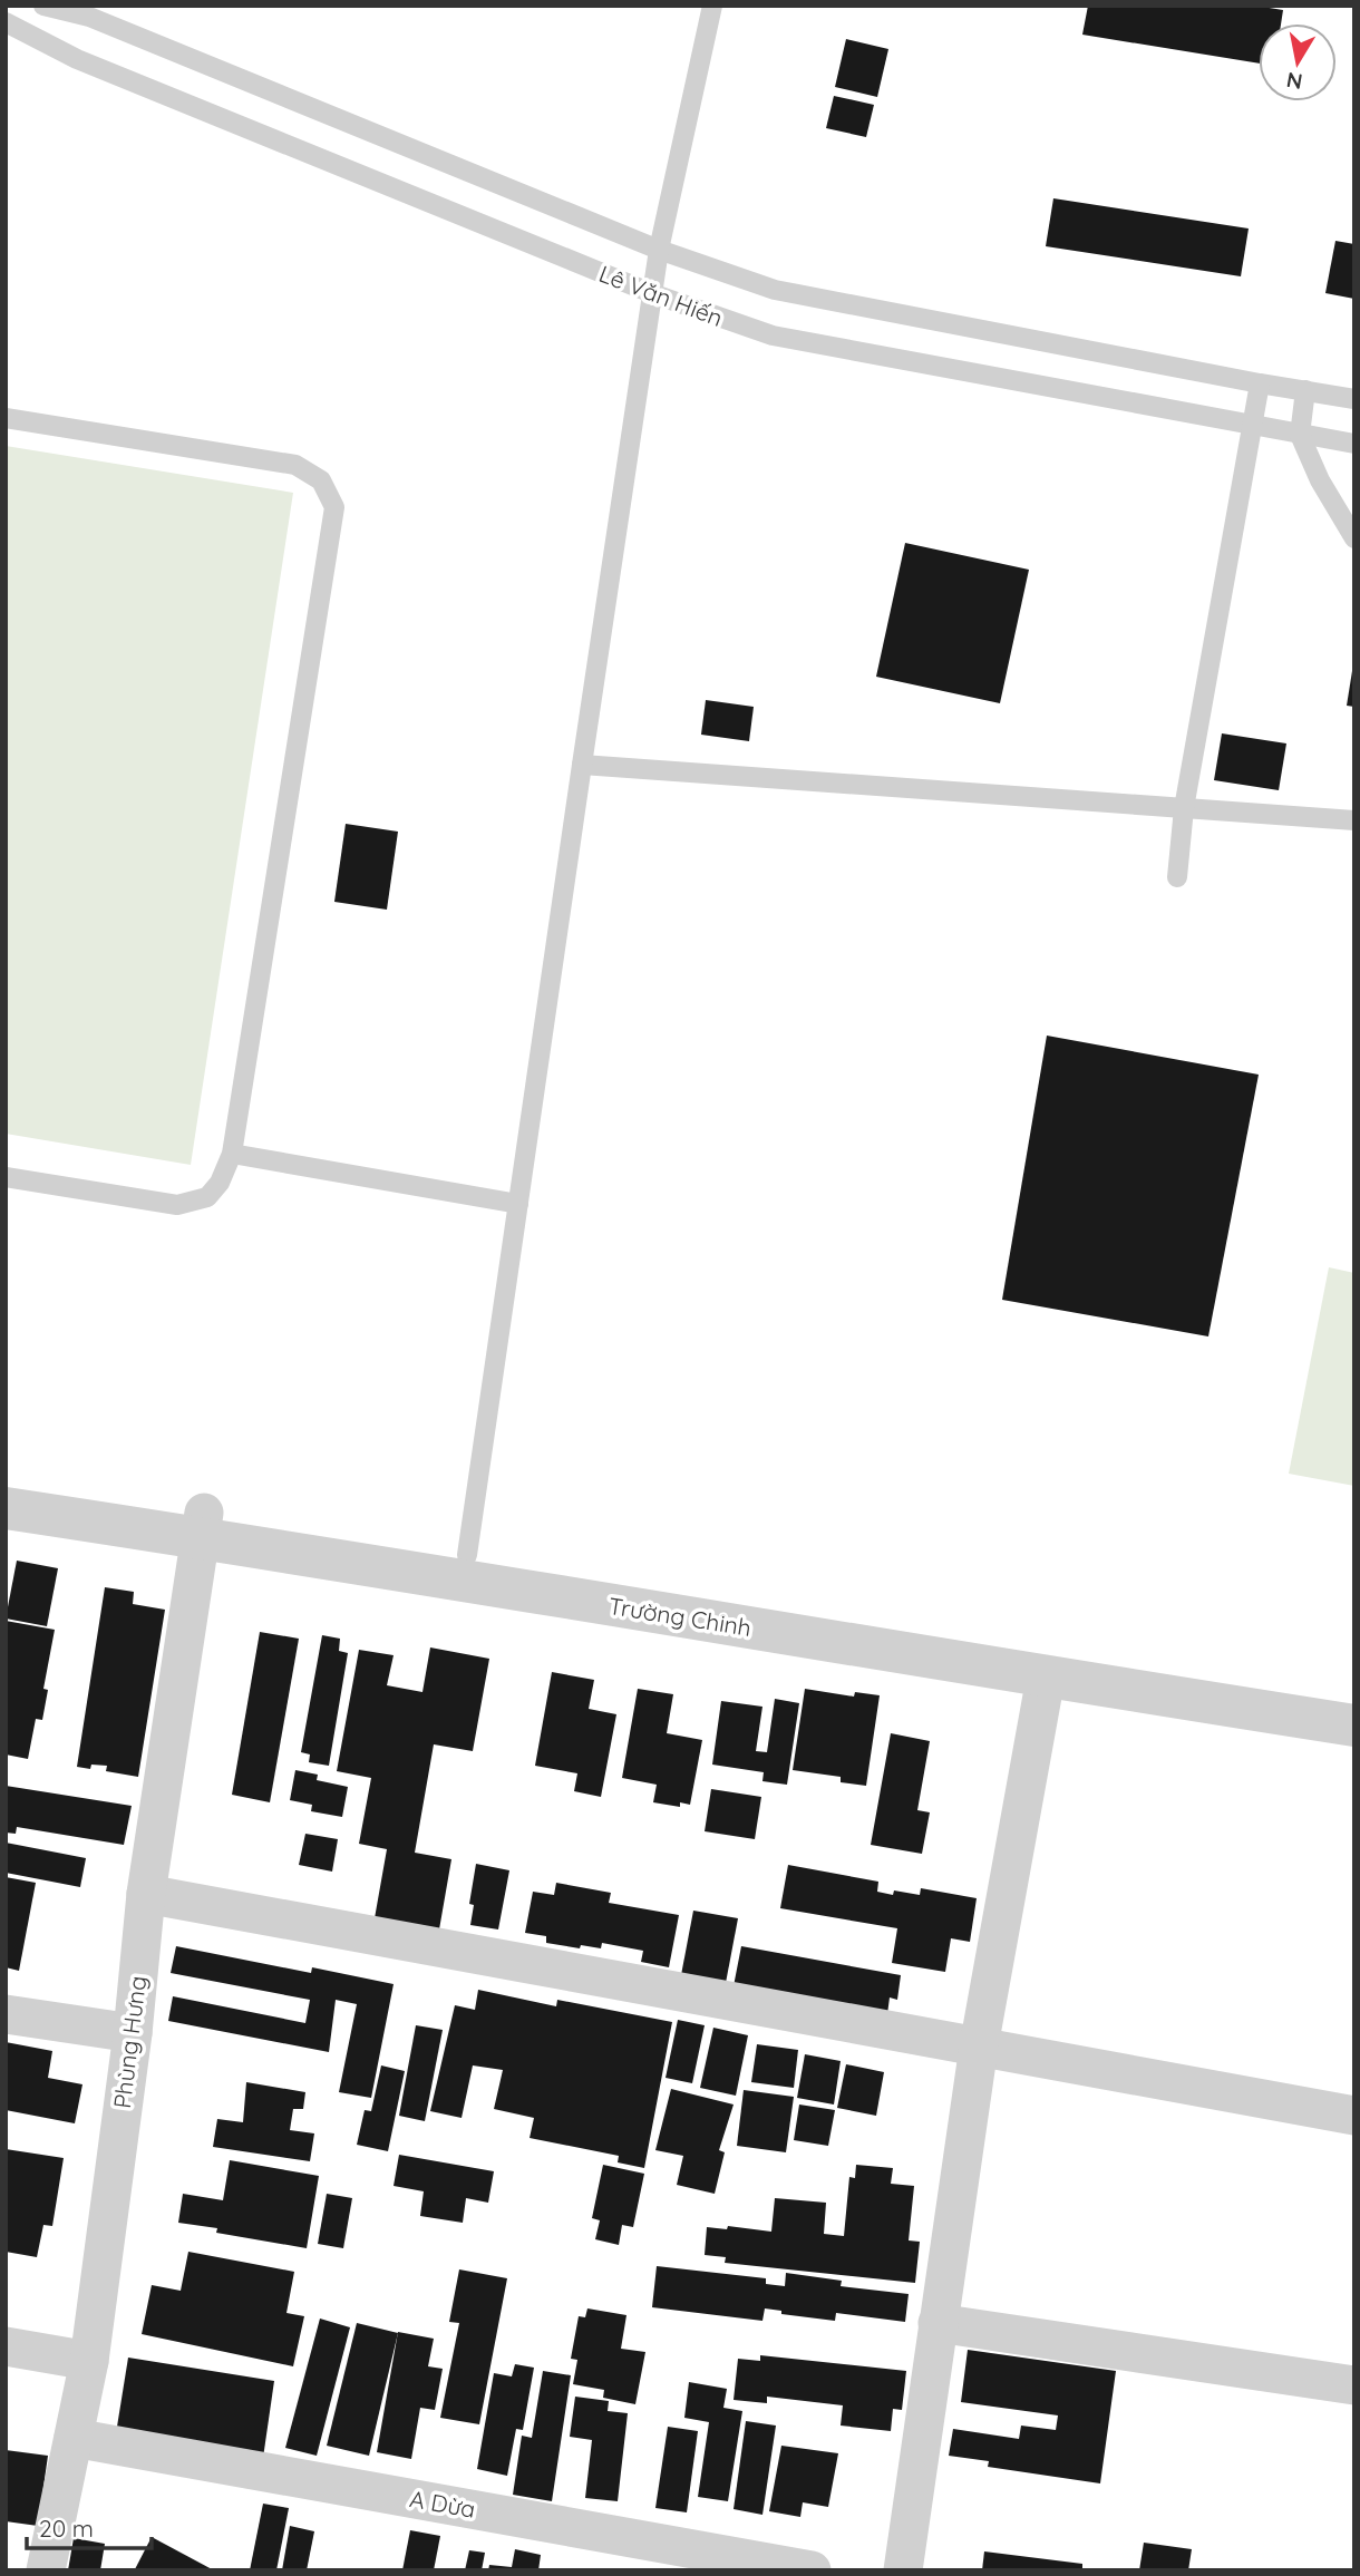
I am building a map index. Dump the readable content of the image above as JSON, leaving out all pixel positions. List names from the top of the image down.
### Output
{
  "streets": {
    "street": ["Trường Chinh", "Phùng Hưng", "A Dừa"],
    "lane": ["Lê Văn Hiến"]
  },
  "crossings": [
    ["Trường Chinh", "Phùng Hưng"],
    ["Phùng Hưng", "A Dừa"]
  ],
  "scale_bar": "20 m",
  "north": "bottom"
}
